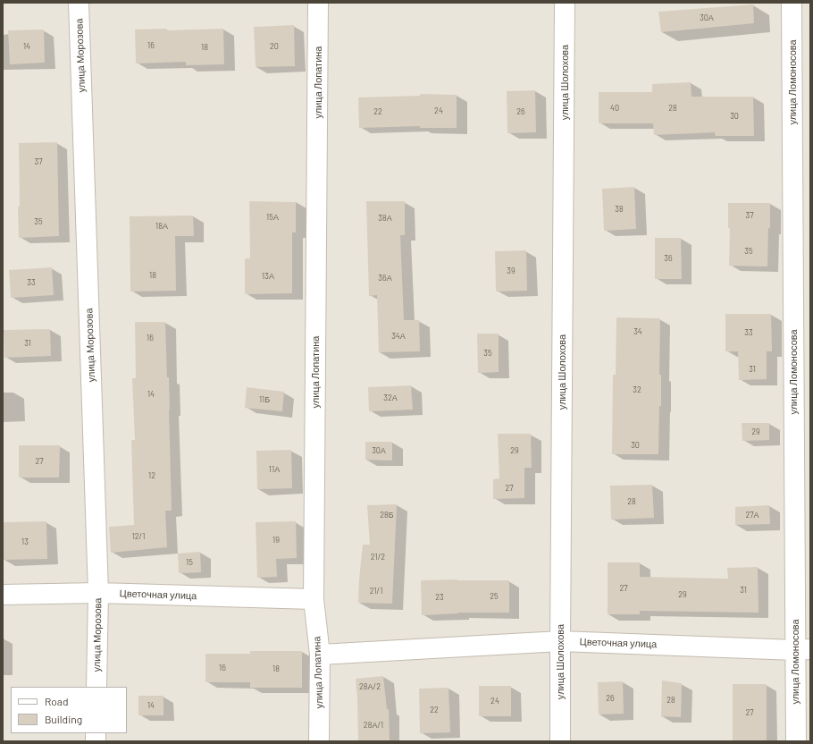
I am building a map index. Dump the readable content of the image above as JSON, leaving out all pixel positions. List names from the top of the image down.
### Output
{
  "streets": {
    "street": [
      "улица Морозова",
      "улица Лопатина",
      "улица Шолохова",
      "улица Ломоносова",
      "Цветочная улица"
    ]
  },
  "crossings": [
    ["улица Морозова", "Цветочная улица"],
    ["улица Лопатина", "Цветочная улица"],
    ["улица Шолохова", "Цветочная улица"],
    ["улица Ломоносова", "Цветочная улица"]
  ],
  "house_numbers": [
    "30А",
    "16",
    "14",
    "20",
    "18",
    "40",
    "28",
    "24",
    "22",
    "26",
    "30",
    "37",
    "38",
    "37",
    "15А",
    "38А",
    "35",
    "18А",
    "35",
    "36",
    "39",
    "18",
    "13А",
    "36А",
    "33",
    "34",
    "33",
    "34А",
    "16",
    "31",
    "35",
    "31",
    "32",
    "14",
    "32А",
    "11Б",
    "29",
    "30",
    "30А",
    "29",
    "27",
    "11А",
    "12",
    "27",
    "28",
    "28Б",
    "27А",
    "12/1",
    "19",
    "13",
    "21/2",
    "15",
    "27",
    "31",
    "21/1",
    "29",
    "25",
    "23",
    "16",
    "18",
    "28А/2",
    "26",
    "28",
    "24",
    "14",
    "22",
    "27",
    "28А/1"
  ],
  "legend": ["Road", "Building"]
}
